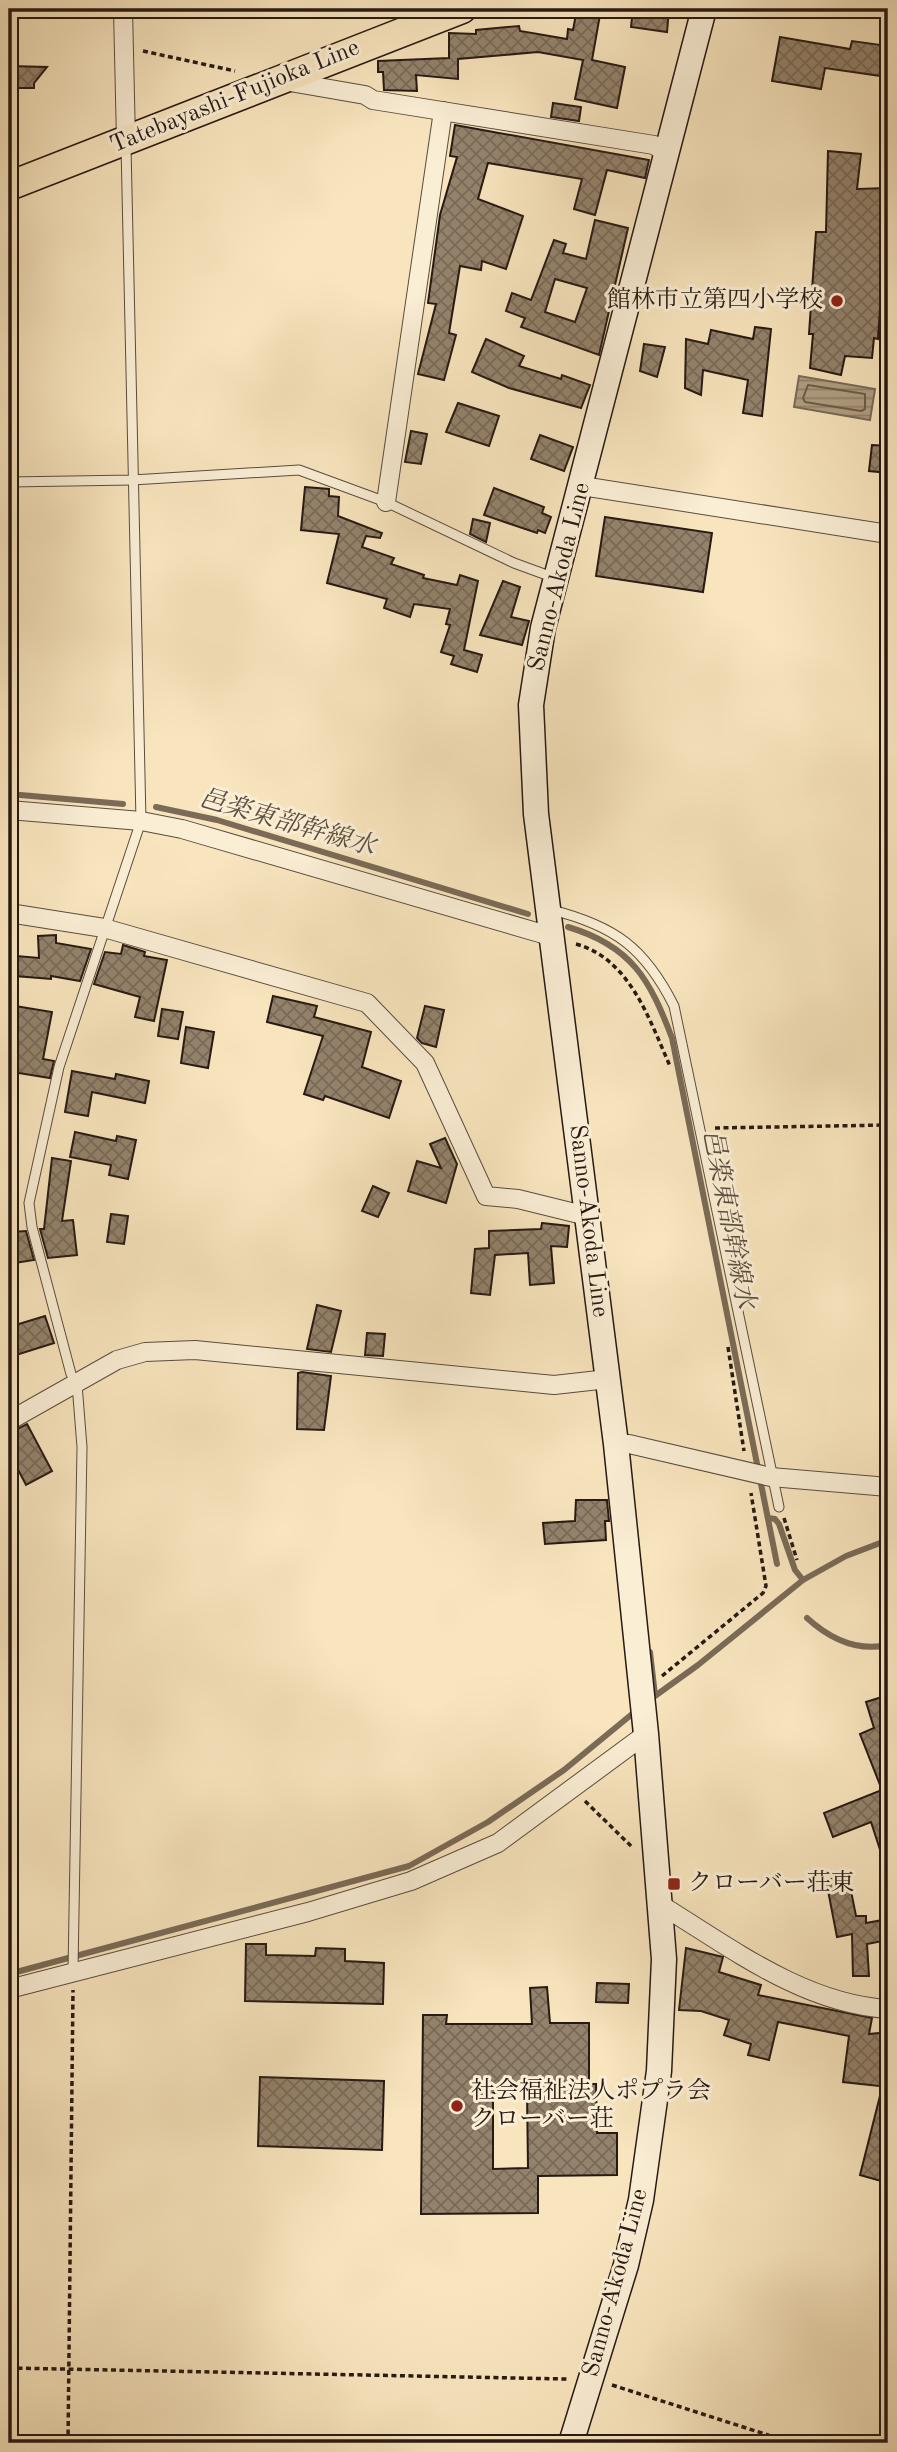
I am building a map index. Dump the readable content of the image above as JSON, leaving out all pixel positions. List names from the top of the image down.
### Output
{
  "streets": {
    "main road": ["Tatebayashi-Fujioka Line", "Sanno-Akoda Line"]
  },
  "water": ["邑楽東部幹線水"],
  "places": {
    "other": ["館林市立第四小学校", "社会福祉法人ポプラ会 クローバー荘"],
    "transit": ["クローバー荘東"]
  }
}
